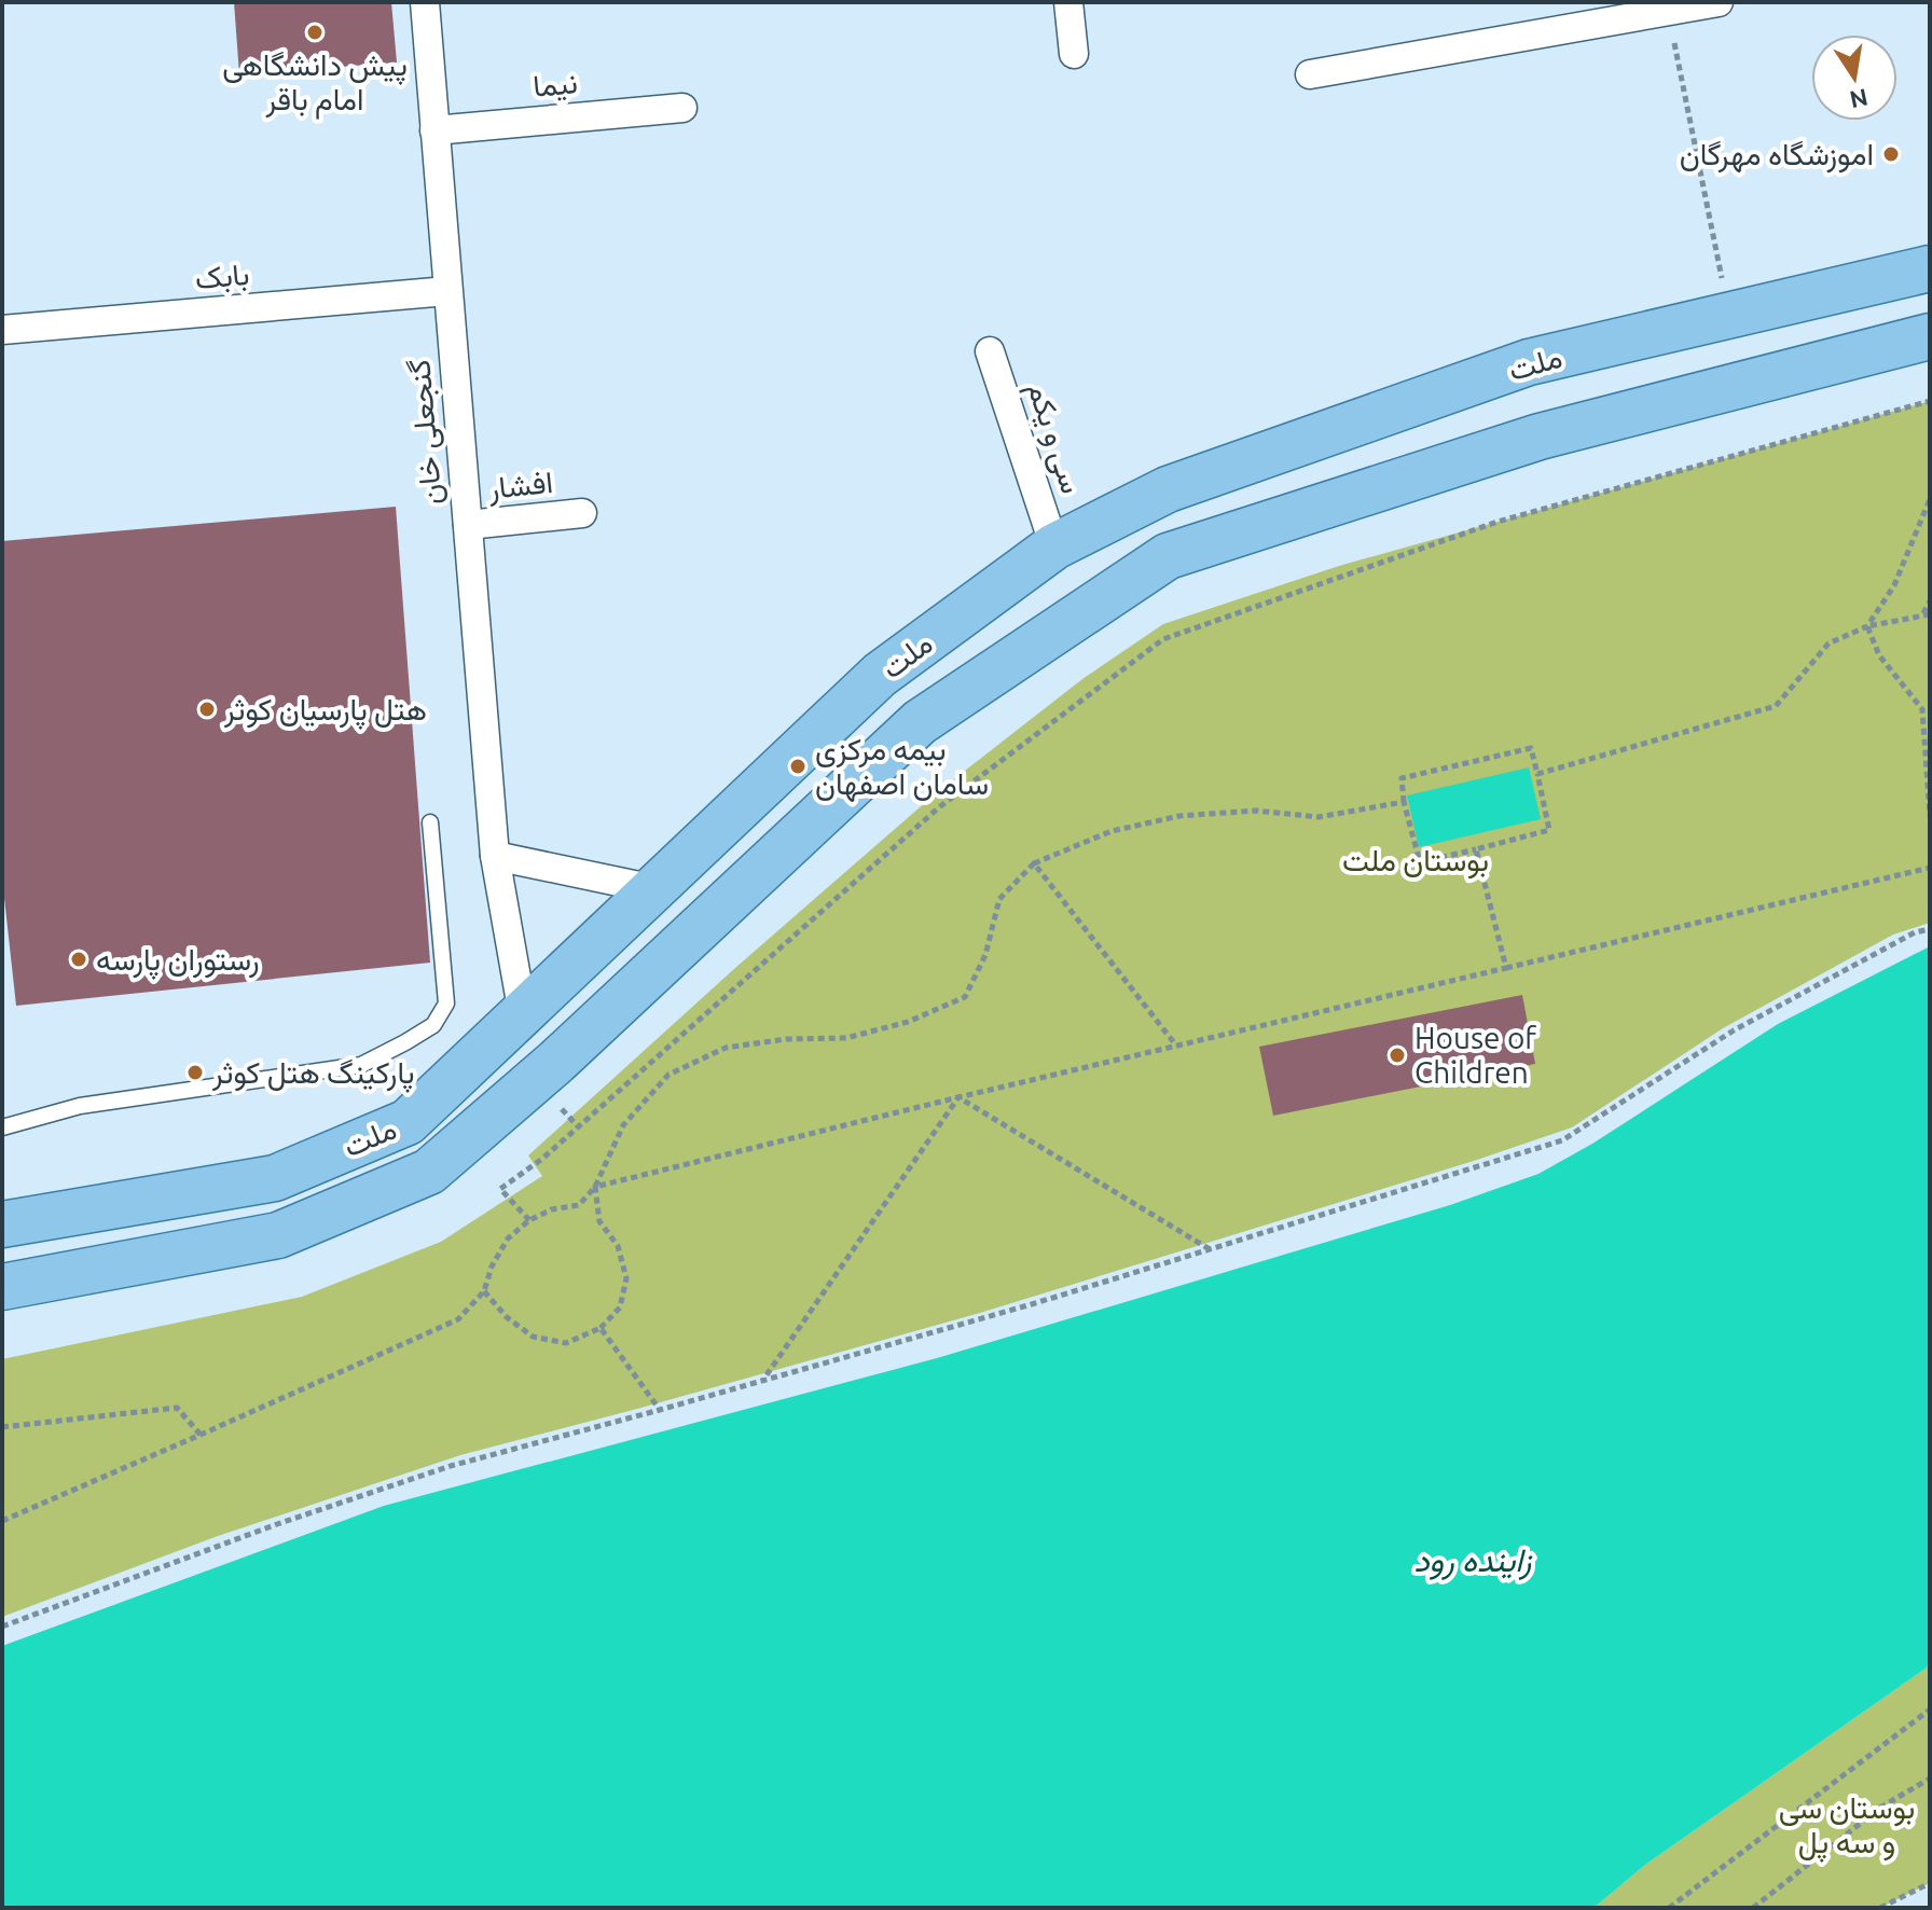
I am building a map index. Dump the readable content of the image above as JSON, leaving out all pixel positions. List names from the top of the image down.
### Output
{
  "streets": {
    "main road": ["ملت"],
    "street": [
      "نیما",
      "بابک",
      "گنجعلی خان",
      "سی و یکم",
      "افشار"
    ]
  },
  "crossings": [
    ["نیما", "گنجعلی خان"],
    ["بابک", "گنجعلی خان"],
    ["ملت", "گنجعلی خان"],
    ["ملت", "سی و یکم"],
    ["گنجعلی خان", "افشار"]
  ],
  "water": ["زاینده رود"],
  "parks": ["بوستان ملت", "بوستان سی و سه پل"],
  "places": [
    "پیش دانشگاهی امام باقر",
    "اموزشگاه مهرگان",
    "هتل پارسیان کوثر",
    "بیمه مرکزی سامان اصفهان",
    "رستوران پارسه",
    "House of Children",
    "پارکینگ هتل کوثر"
  ],
  "north": "bottom"
}
